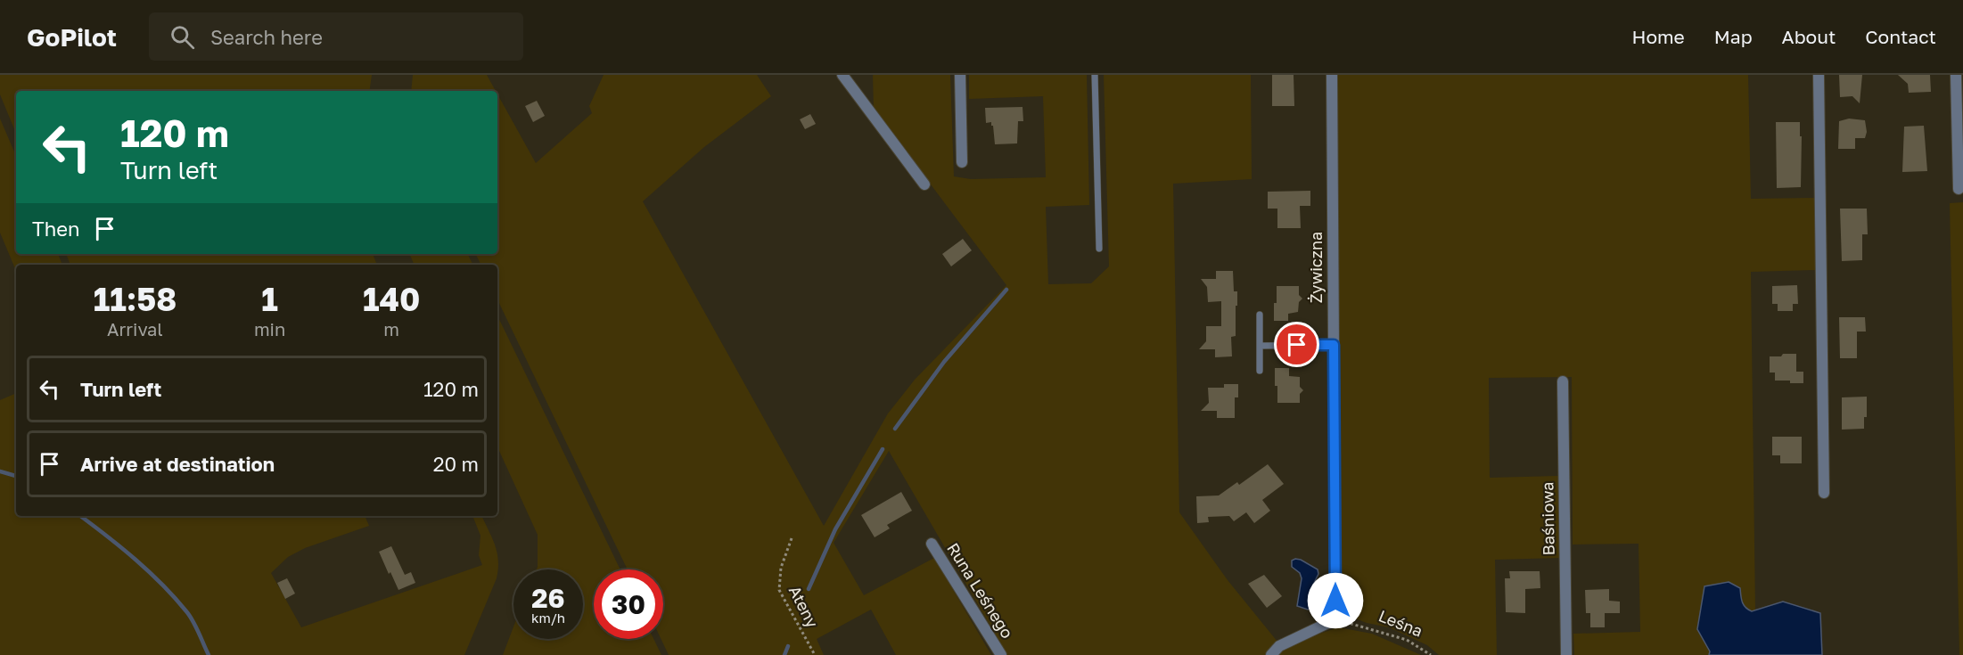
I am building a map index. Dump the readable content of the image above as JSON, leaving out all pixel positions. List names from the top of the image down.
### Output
{
  "streets": {
    "street": ["Żywiczna", "Baśniowa", "Runa Leśnego"],
    "path": ["Ateny", "Leśna"]
  },
  "crossings": [
    ["Żywiczna", "Leśna"]
  ],
  "page": {
    "header": "GoPilot",
    "search": "Search here",
    "nav": [
      "Home",
      "Map",
      "About",
      "Contact"
    ],
    "turn": ["120 m", "Turn left"],
    "then": "Then",
    "eta": [
      "11:58",
      "Arrival",
      "1",
      "min",
      "140",
      "m"
    ],
    "list": [
      {
        "name": "Turn left",
        "value": "120 m"
      },
      {
        "name": "Arrive at destination",
        "value": "20 m"
      }
    ],
    "speed": "26 km/h",
    "limit": "30"
  }
}
